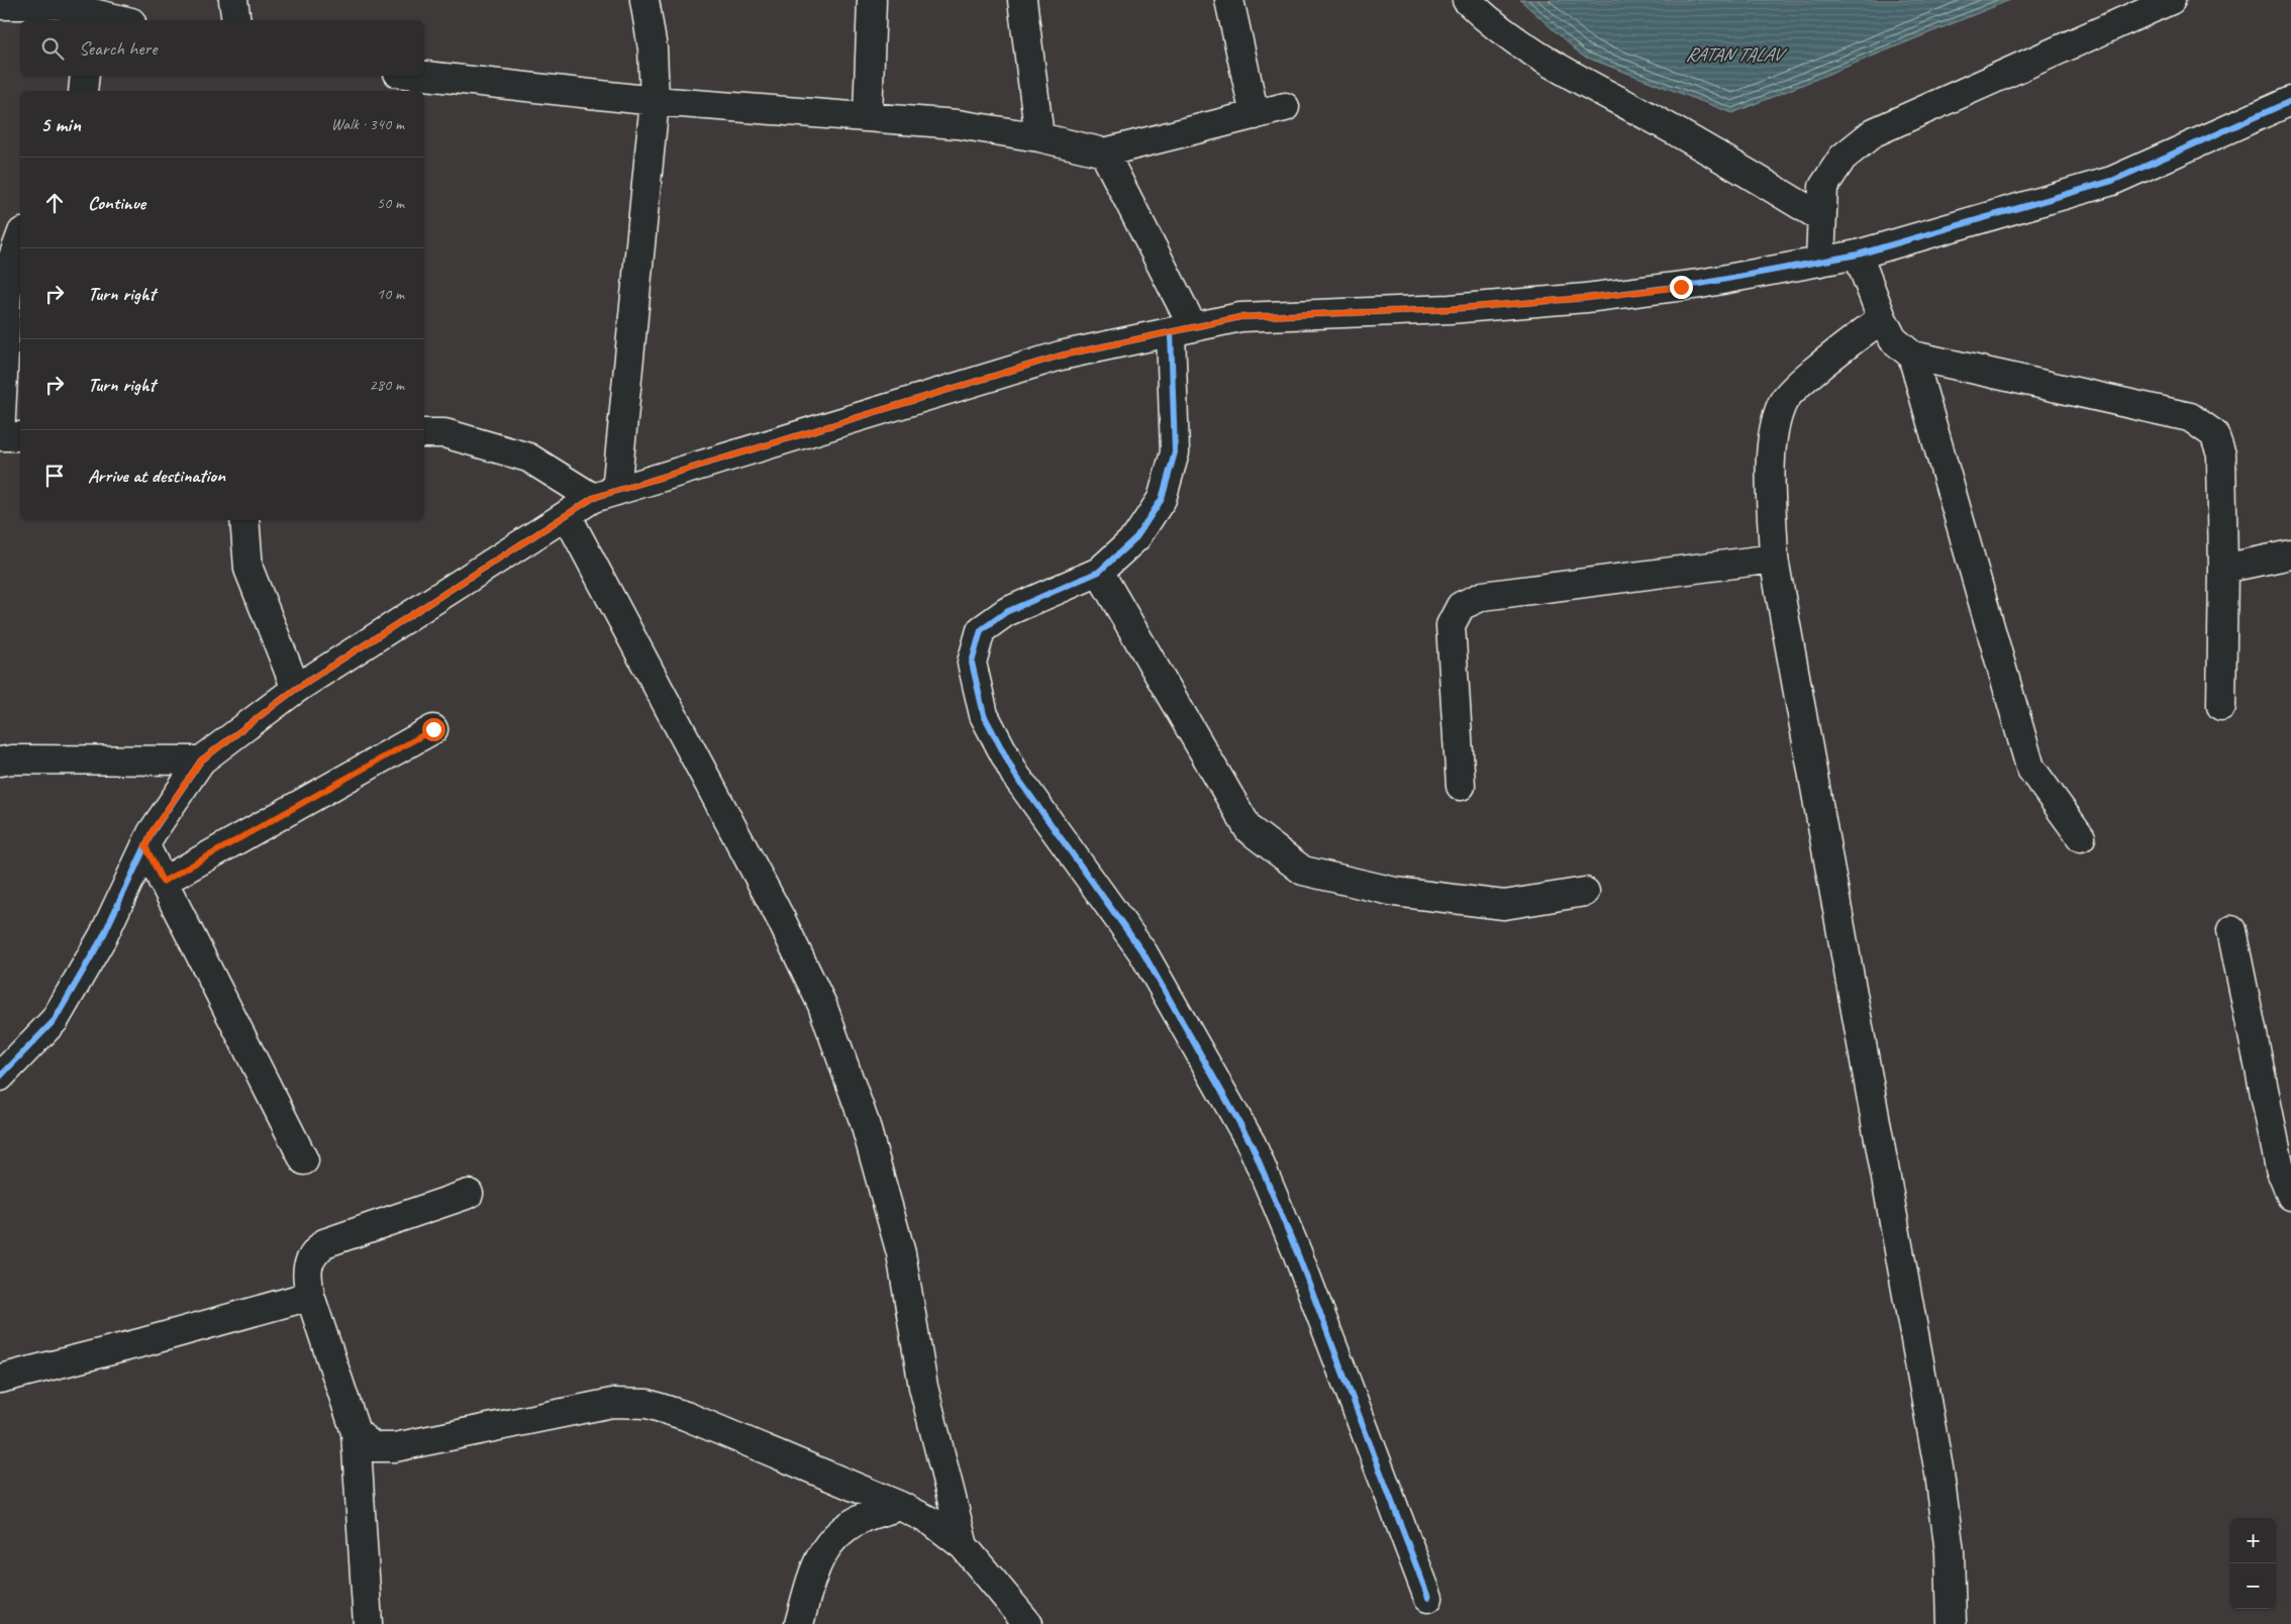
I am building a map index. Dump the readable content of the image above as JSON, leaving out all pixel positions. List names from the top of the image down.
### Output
{
  "water": ["RATAN TALAV"],
  "page": {
    "search": "Search here",
    "heading": ["5 min", "Walk · 340 m"],
    "list": [
      ["Continue", "50 m"],
      ["Turn right", "10 m"],
      ["Turn right", "280 m"],
      "Arrive at destination"
    ],
    "map_buttons": ["+", "−"]
  }
}
